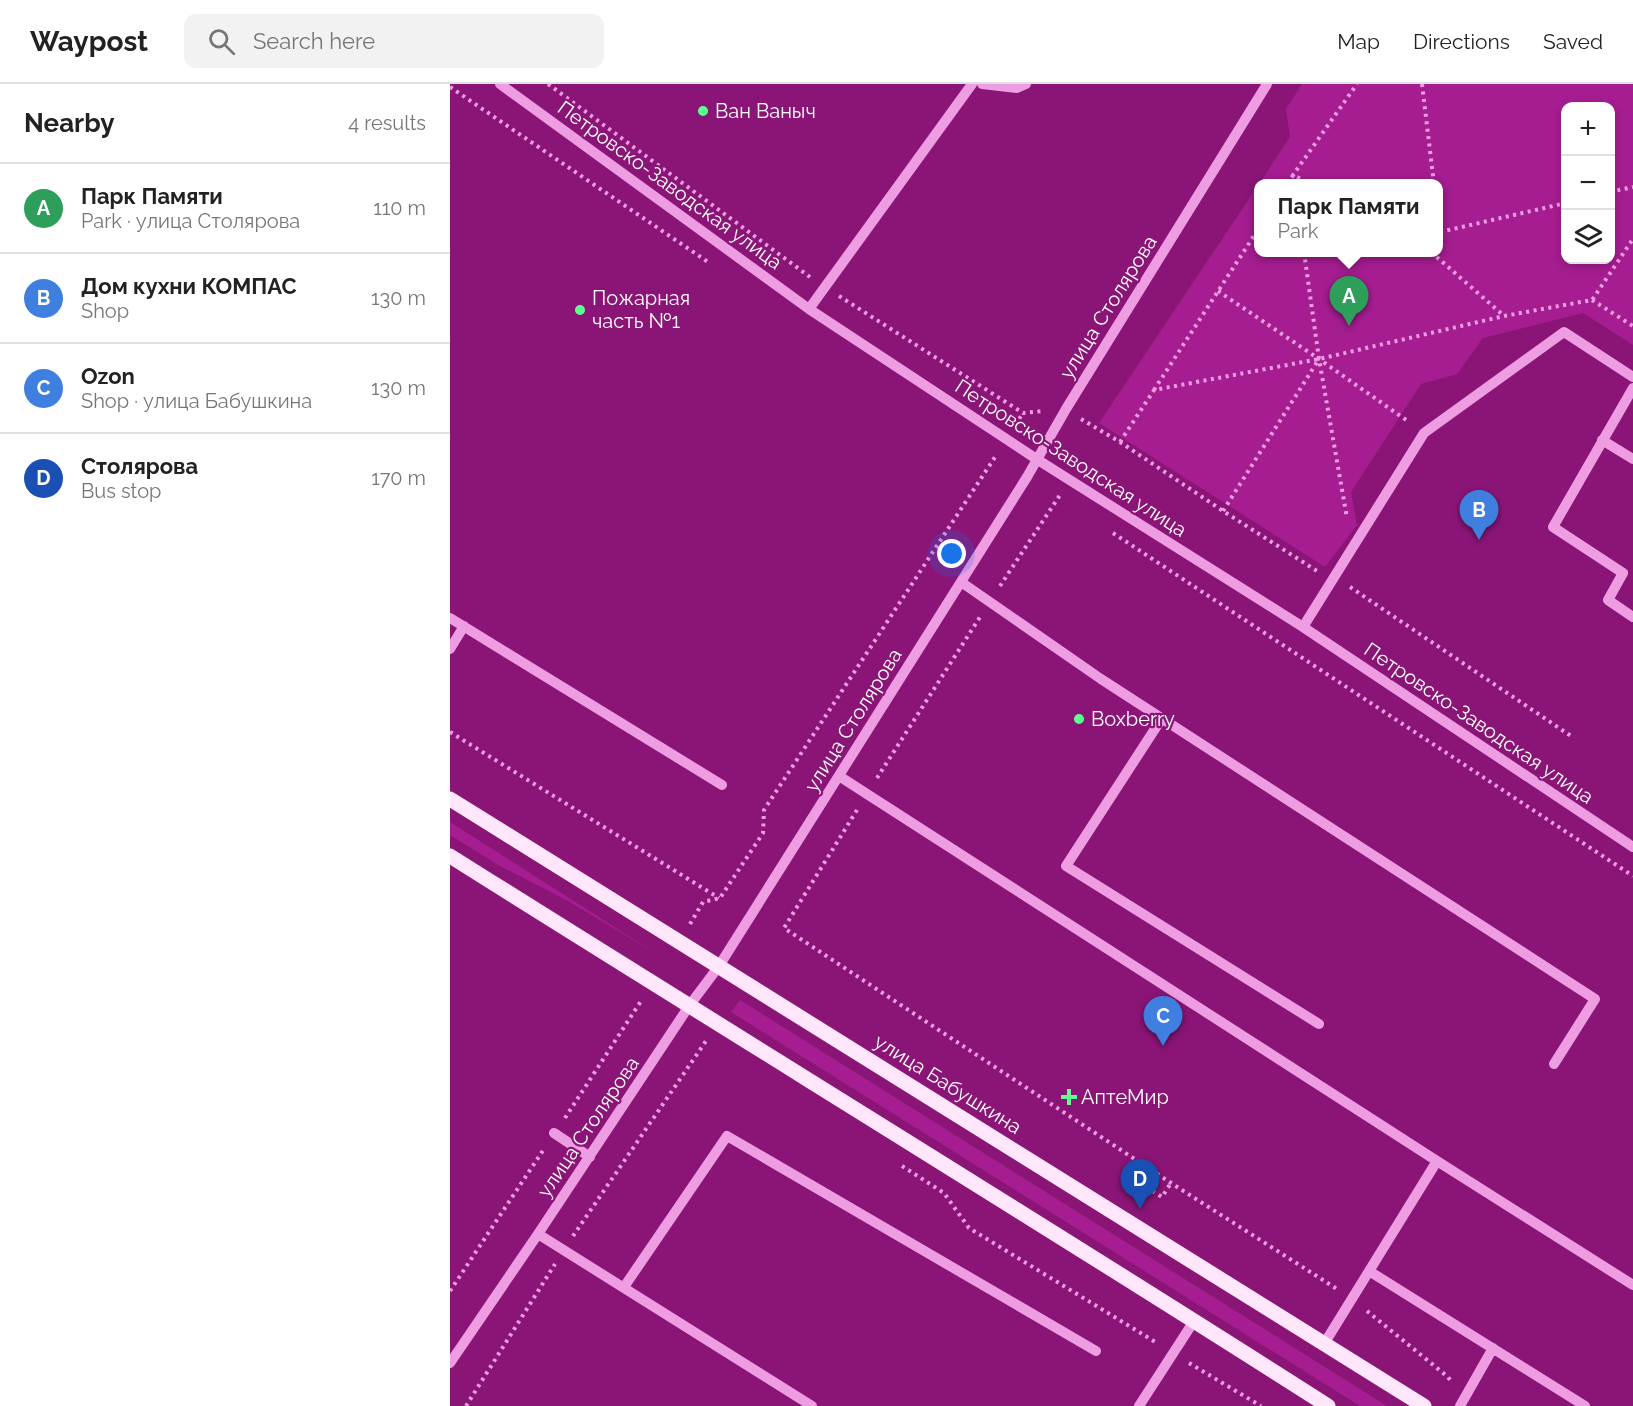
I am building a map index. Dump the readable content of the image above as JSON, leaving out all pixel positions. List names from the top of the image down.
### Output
{
  "streets": {
    "main road": ["улица Бабушкина"],
    "street": ["Петровско-Заводская улица", "улица Столярова"]
  },
  "crossings": [
    ["Петровско-Заводская улица", "улица Столярова"],
    ["улица Столярова", "улица Бабушкина"]
  ],
  "places": {
    "other": ["Ван Ваныч", "Пожарная часть №1", "Boxberry"],
    "health": ["АптеМир"]
  },
  "page": {
    "header": "Waypost",
    "search": "Search here",
    "nav": ["Map", "Directions", "Saved"],
    "heading": ["Nearby", "4 results"],
    "map_buttons": ["+", "−"],
    "list": [
      {
        "mark": "A",
        "name": "Парк Памяти",
        "note": "Park · улица Столярова",
        "value": "110 m"
      },
      {
        "mark": "B",
        "name": "Дом кухни КОМПАС",
        "note": "Shop",
        "value": "130 m"
      },
      {
        "mark": "C",
        "name": "Ozon",
        "note": "Shop · улица Бабушкина",
        "value": "130 m"
      },
      {
        "mark": "D",
        "name": "Столярова",
        "note": "Bus stop",
        "value": "170 m"
      }
    ],
    "popup": ["Парк Памяти", "Park"],
    "pins": [
      "A",
      "B",
      "C",
      "D"
    ]
  }
}
